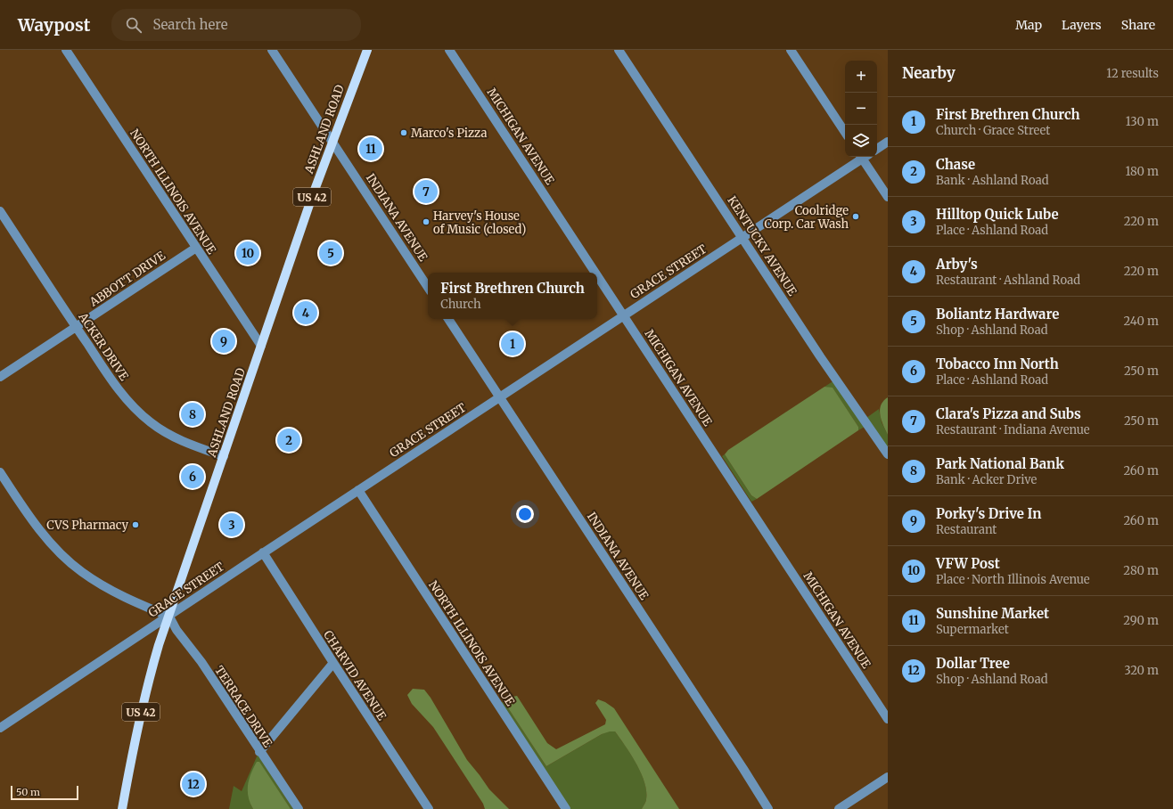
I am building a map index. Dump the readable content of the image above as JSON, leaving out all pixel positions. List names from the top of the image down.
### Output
{
  "streets": {
    "main road": ["ASHLAND ROAD", "US 42"],
    "street": [
      "MICHIGAN AVENUE",
      "NORTH ILLINOIS AVENUE",
      "INDIANA AVENUE",
      "KENTUCKY AVENUE",
      "GRACE STREET",
      "ABBOTT DRIVE",
      "ACKER DRIVE",
      "CHARVID AVENUE",
      "TERRACE DRIVE"
    ]
  },
  "crossings": [
    ["ASHLAND ROAD", "NORTH ILLINOIS AVENUE"],
    ["ASHLAND ROAD", "INDIANA AVENUE"],
    ["ASHLAND ROAD", "GRACE STREET"],
    ["ASHLAND ROAD", "ACKER DRIVE"],
    ["ASHLAND ROAD", "TERRACE DRIVE"],
    ["MICHIGAN AVENUE", "GRACE STREET"],
    ["NORTH ILLINOIS AVENUE", "GRACE STREET"],
    ["NORTH ILLINOIS AVENUE", "ABBOTT DRIVE"],
    ["INDIANA AVENUE", "GRACE STREET"],
    ["KENTUCKY AVENUE", "GRACE STREET"],
    ["GRACE STREET", "CHARVID AVENUE"],
    ["GRACE STREET", "TERRACE DRIVE"],
    ["ABBOTT DRIVE", "ACKER DRIVE"]
  ],
  "places": [
    "Marco's Pizza",
    "Coolridge Corp. Car Wash",
    "Harvey's House of Music (closed)",
    "CVS Pharmacy"
  ],
  "scale_bar": "50 m",
  "page": {
    "header": "Waypost",
    "search": "Search here",
    "nav": ["Map", "Layers", "Share"],
    "heading": ["Nearby", "12 results"],
    "map_buttons": ["+", "−"],
    "list": [
      {
        "mark": "1",
        "name": "First Brethren Church",
        "note": "Church · Grace Street",
        "value": "130 m"
      },
      {
        "mark": "2",
        "name": "Chase",
        "note": "Bank · Ashland Road",
        "value": "180 m"
      },
      {
        "mark": "3",
        "name": "Hilltop Quick Lube",
        "note": "Place · Ashland Road",
        "value": "220 m"
      },
      {
        "mark": "4",
        "name": "Arby's",
        "note": "Restaurant · Ashland Road",
        "value": "220 m"
      },
      {
        "mark": "5",
        "name": "Boliantz Hardware",
        "note": "Shop · Ashland Road",
        "value": "240 m"
      },
      {
        "mark": "6",
        "name": "Tobacco Inn North",
        "note": "Place · Ashland Road",
        "value": "250 m"
      },
      {
        "mark": "7",
        "name": "Clara's Pizza and Subs",
        "note": "Restaurant · Indiana Avenue",
        "value": "250 m"
      },
      {
        "mark": "8",
        "name": "Park National Bank",
        "note": "Bank · Acker Drive",
        "value": "260 m"
      },
      {
        "mark": "9",
        "name": "Porky's Drive In",
        "note": "Restaurant",
        "value": "260 m"
      },
      {
        "mark": "10",
        "name": "VFW Post",
        "note": "Place · North Illinois Avenue",
        "value": "280 m"
      },
      {
        "mark": "11",
        "name": "Sunshine Market",
        "note": "Supermarket",
        "value": "290 m"
      },
      {
        "mark": "12",
        "name": "Dollar Tree",
        "note": "Shop · Ashland Road",
        "value": "320 m"
      }
    ],
    "pins": [
      "11",
      "7",
      "5",
      "10",
      "4",
      "9",
      "1",
      "8",
      "2",
      "6",
      "3",
      "12"
    ],
    "popup": ["First Brethren Church", "Church"],
    "scale": "50 m"
  }
}
